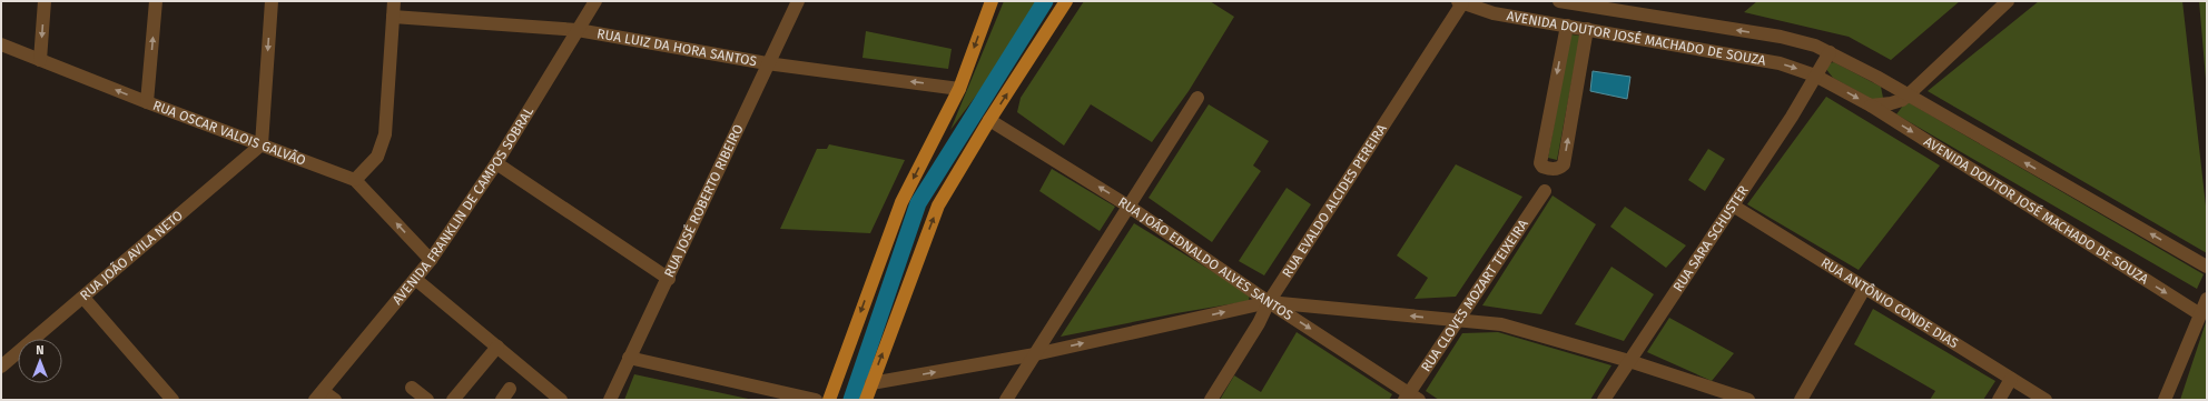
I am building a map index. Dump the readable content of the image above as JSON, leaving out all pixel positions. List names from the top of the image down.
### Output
{
  "streets": {
    "street": [
      "AVENIDA DOUTOR JOSÉ MACHADO DE SOUZA",
      "RUA LUIZ DA HORA SANTOS",
      "RUA OSCAR VALOIS GALVÃO",
      "RUA EVALDO ALCIDES PEREIRA",
      "RUA JOSÉ ROBERTO RIBEIRO",
      "AVENIDA FRANKLIN DE CAMPOS SOBRAL",
      "RUA SARA SCHUSTER",
      "RUA JOÃO AVILA NETO",
      "RUA JOÃO EDNALDO ALVES SANTOS",
      "RUA CLOVES MOZART TEIXEIRA",
      "RUA ANTÔNIO CONDE DIAS"
    ]
  },
  "crossings": [
    ["AVENIDA DOUTOR JOSÉ MACHADO DE SOUZA", "RUA EVALDO ALCIDES PEREIRA"],
    ["AVENIDA DOUTOR JOSÉ MACHADO DE SOUZA", "RUA SARA SCHUSTER"],
    ["RUA LUIZ DA HORA SANTOS", "RUA JOSÉ ROBERTO RIBEIRO"],
    ["RUA LUIZ DA HORA SANTOS", "AVENIDA FRANKLIN DE CAMPOS SOBRAL"],
    ["RUA OSCAR VALOIS GALVÃO", "AVENIDA FRANKLIN DE CAMPOS SOBRAL"],
    ["RUA OSCAR VALOIS GALVÃO", "RUA JOÃO AVILA NETO"],
    ["RUA EVALDO ALCIDES PEREIRA", "RUA JOÃO EDNALDO ALVES SANTOS"],
    ["RUA SARA SCHUSTER", "RUA ANTÔNIO CONDE DIAS"],
    ["RUA JOÃO EDNALDO ALVES SANTOS", "RUA CLOVES MOZART TEIXEIRA"]
  ],
  "one_way": ["RUA OSCAR VALOIS GALVÃO"],
  "north": "top"
}
